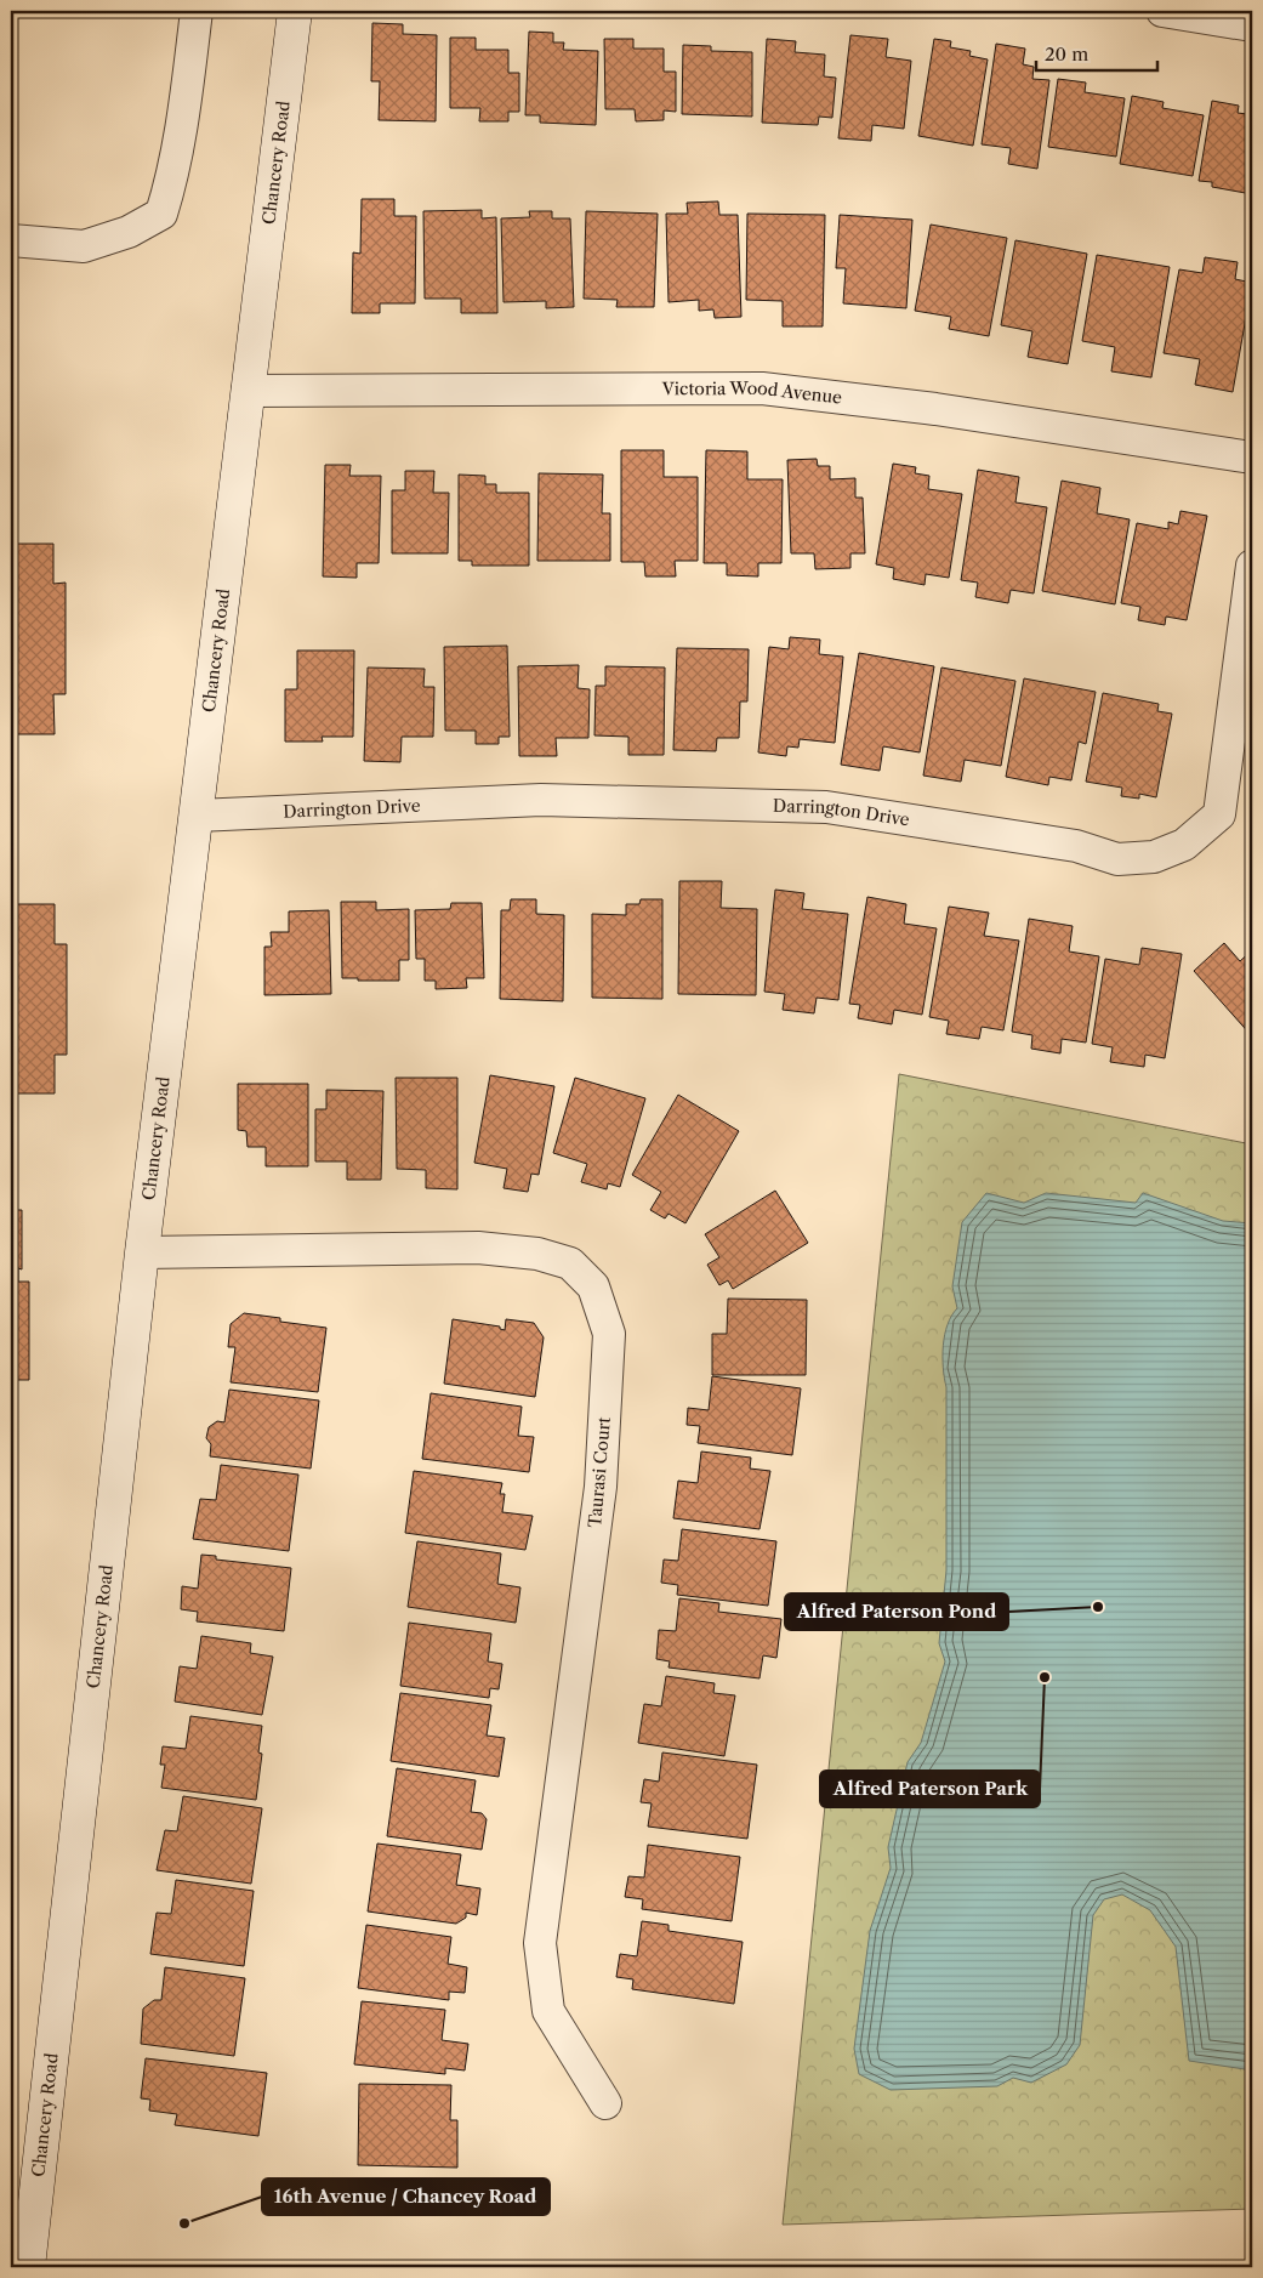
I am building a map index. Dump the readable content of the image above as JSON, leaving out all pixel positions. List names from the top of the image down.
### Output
{
  "streets": {
    "street": [
      "Chancery Road",
      "Victoria Wood Avenue",
      "Darrington Drive",
      "Taurasi Court"
    ]
  },
  "crossings": [
    ["Chancery Road", "Victoria Wood Avenue"],
    ["Chancery Road", "Darrington Drive"],
    ["Chancery Road", "Taurasi Court"]
  ],
  "places": ["Alfred Paterson Pond", "Alfred Paterson Park", "16th Avenue / Chancey Road"],
  "scale_bar": "20 m"
}
